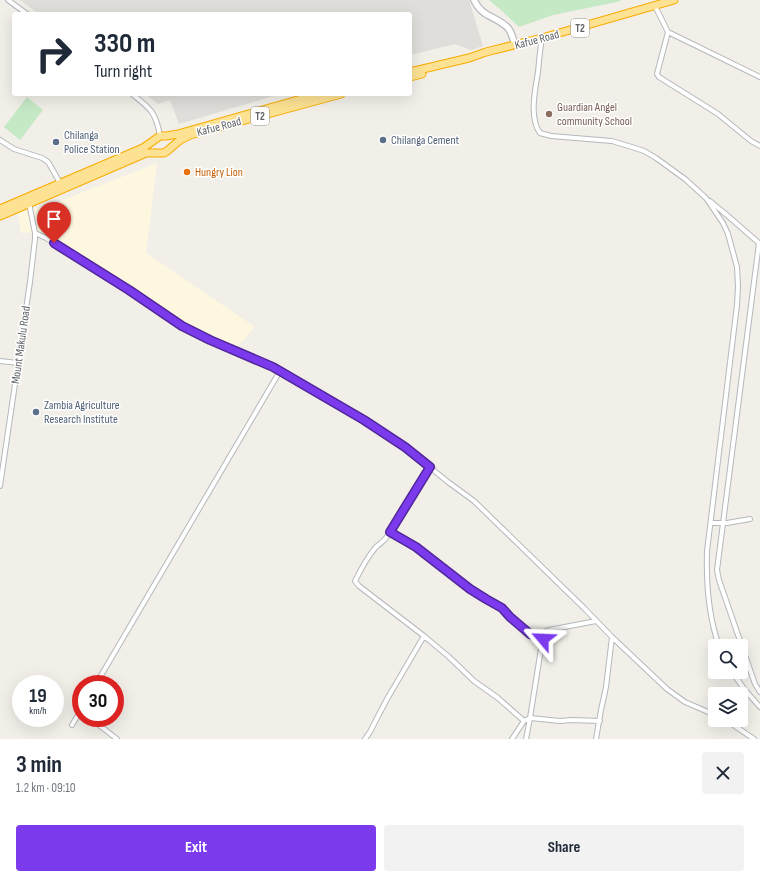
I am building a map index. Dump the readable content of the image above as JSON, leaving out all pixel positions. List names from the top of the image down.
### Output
{
  "streets": {
    "highway": ["T2", "Kafue Road"],
    "street": ["Mount Makulu Road"]
  },
  "places": [
    "Guardian Angel community School",
    "Chilanga Cement",
    "Chilanga Police Station",
    "Hungry Lion",
    "Zambia Agriculture Research Institute"
  ],
  "page": {
    "turn": ["330 m", "Turn right"],
    "speed": "19 km/h",
    "limit": "30",
    "heading": ["3 min", "1.2 km · 09:10"],
    "buttons": ["Exit", "Share"]
  }
}
